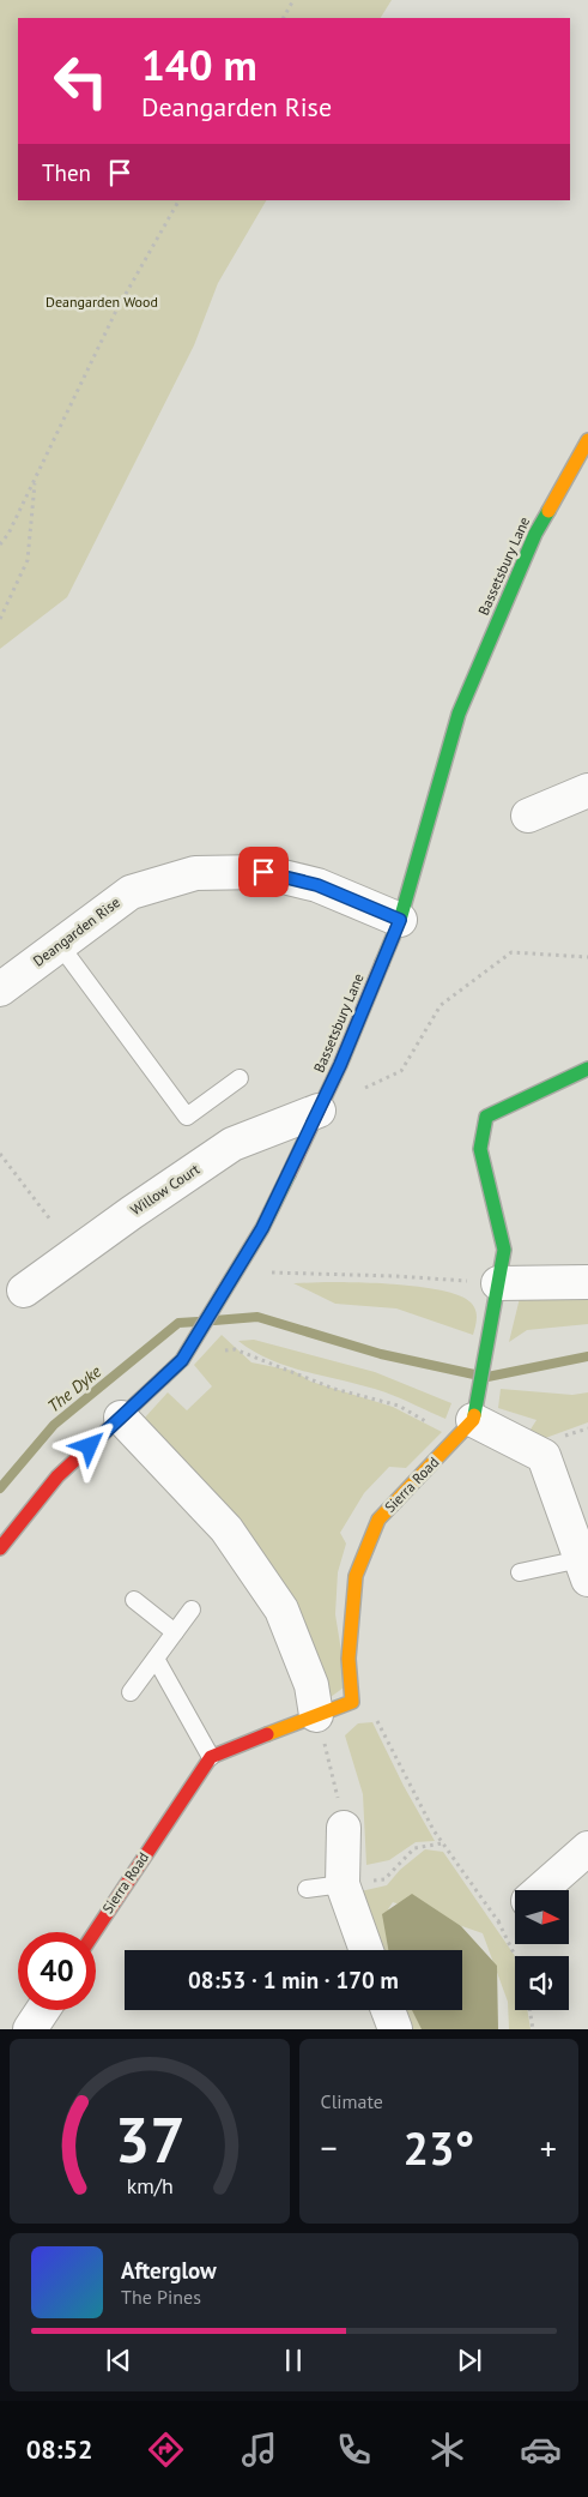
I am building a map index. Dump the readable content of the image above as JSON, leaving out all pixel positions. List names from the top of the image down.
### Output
{
  "streets": {
    "street": [
      "Bassetsbury Lane",
      "Deangarden Rise",
      "Willow Court",
      "Sierra Road"
    ]
  },
  "crossings": [
    ["Bassetsbury Lane", "Deangarden Rise"],
    ["Bassetsbury Lane", "Willow Court"]
  ],
  "water": ["The Dyke"],
  "parks": ["Deangarden Wood"],
  "north": "right",
  "page": {
    "turn": ["140 m", "Deangarden Rise"],
    "then": "Then",
    "limit": "40",
    "trip": "08:53 · 1 min · 170 m",
    "tile": "Climate",
    "heat": ["−", "23°", "+"],
    "song": ["Afterglow", "The Pines"],
    "tabs": "08:52",
    "gauge": ["37", "km/h"]
  }
}
